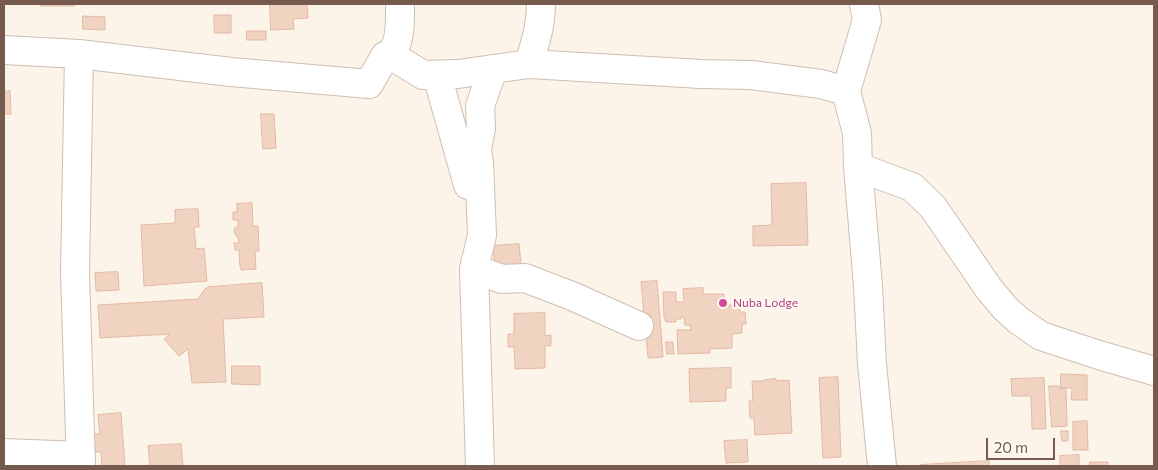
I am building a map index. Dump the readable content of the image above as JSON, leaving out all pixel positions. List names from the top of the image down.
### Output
{
  "places": ["Nuba Lodge"],
  "scale_bar": "20 m"
}
